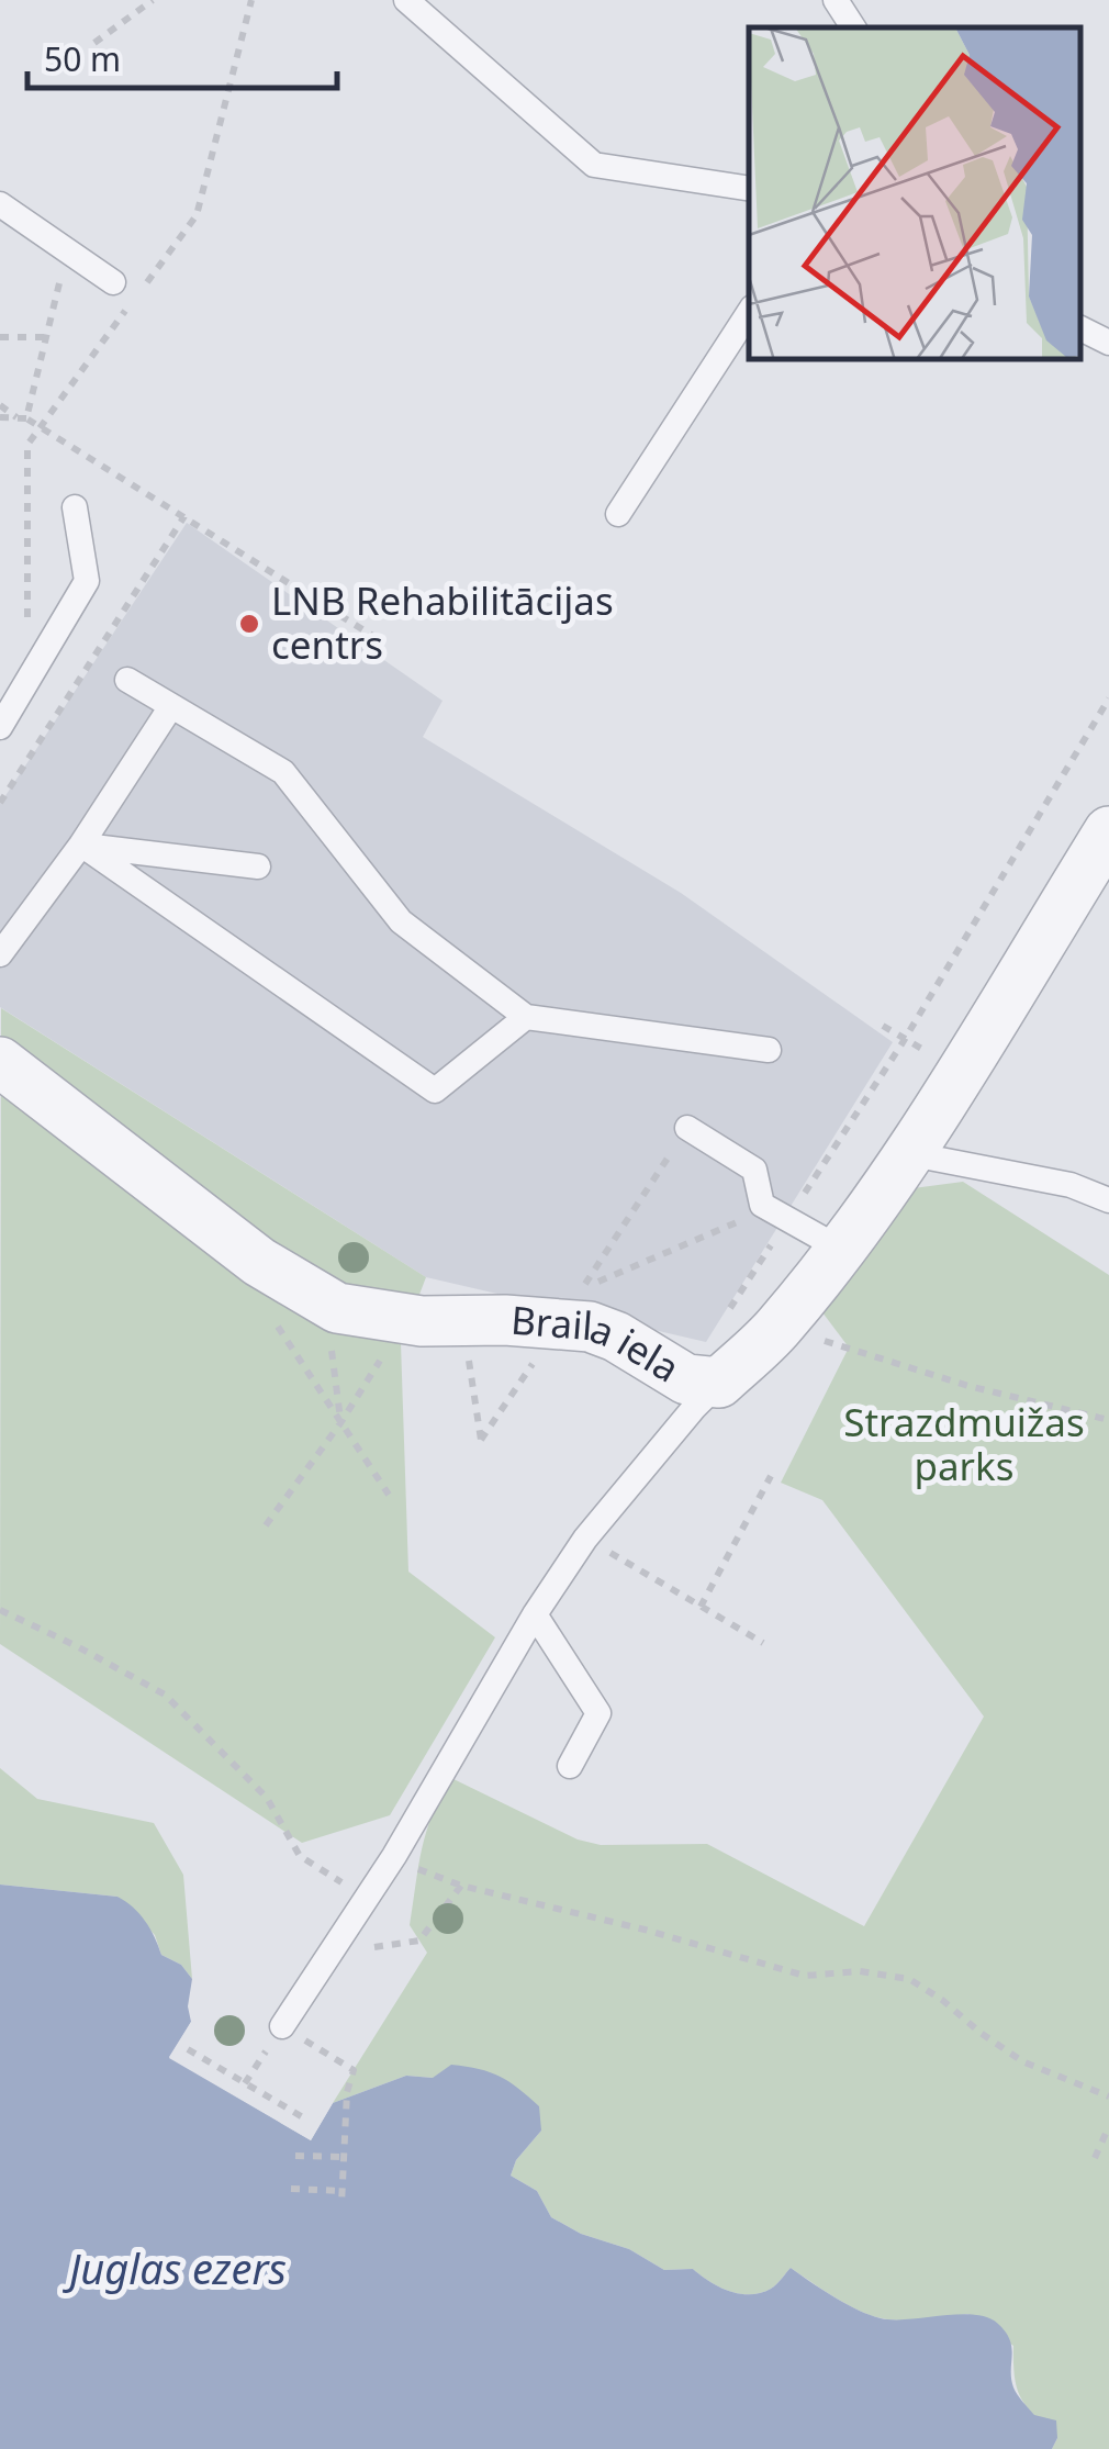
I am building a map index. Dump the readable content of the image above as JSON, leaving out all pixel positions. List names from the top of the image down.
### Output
{
  "streets": {
    "street": ["Braila iela"]
  },
  "water": ["Juglas ezers"],
  "parks": ["Strazdmuižas parks"],
  "places": ["LNB Rehabilitācijas centrs"],
  "scale_bar": "50 m"
}
